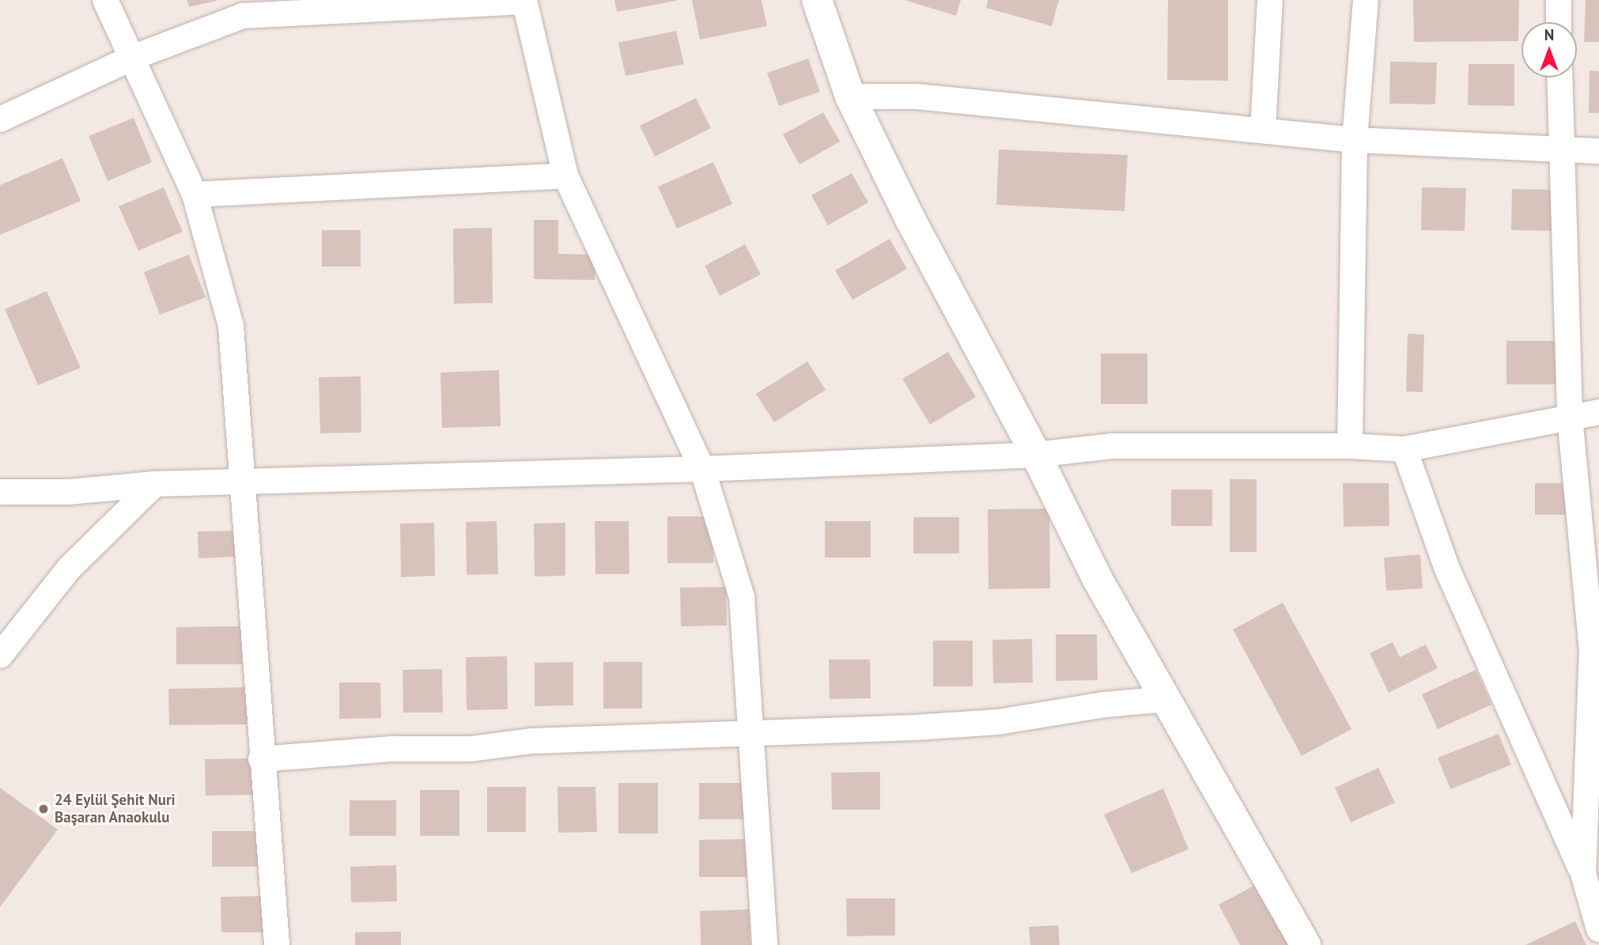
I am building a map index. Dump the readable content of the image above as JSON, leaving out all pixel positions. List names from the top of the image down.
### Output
{
  "places": ["24 Eylül Şehit Nuri Başaran Anaokulu"],
  "north": "top"
}
